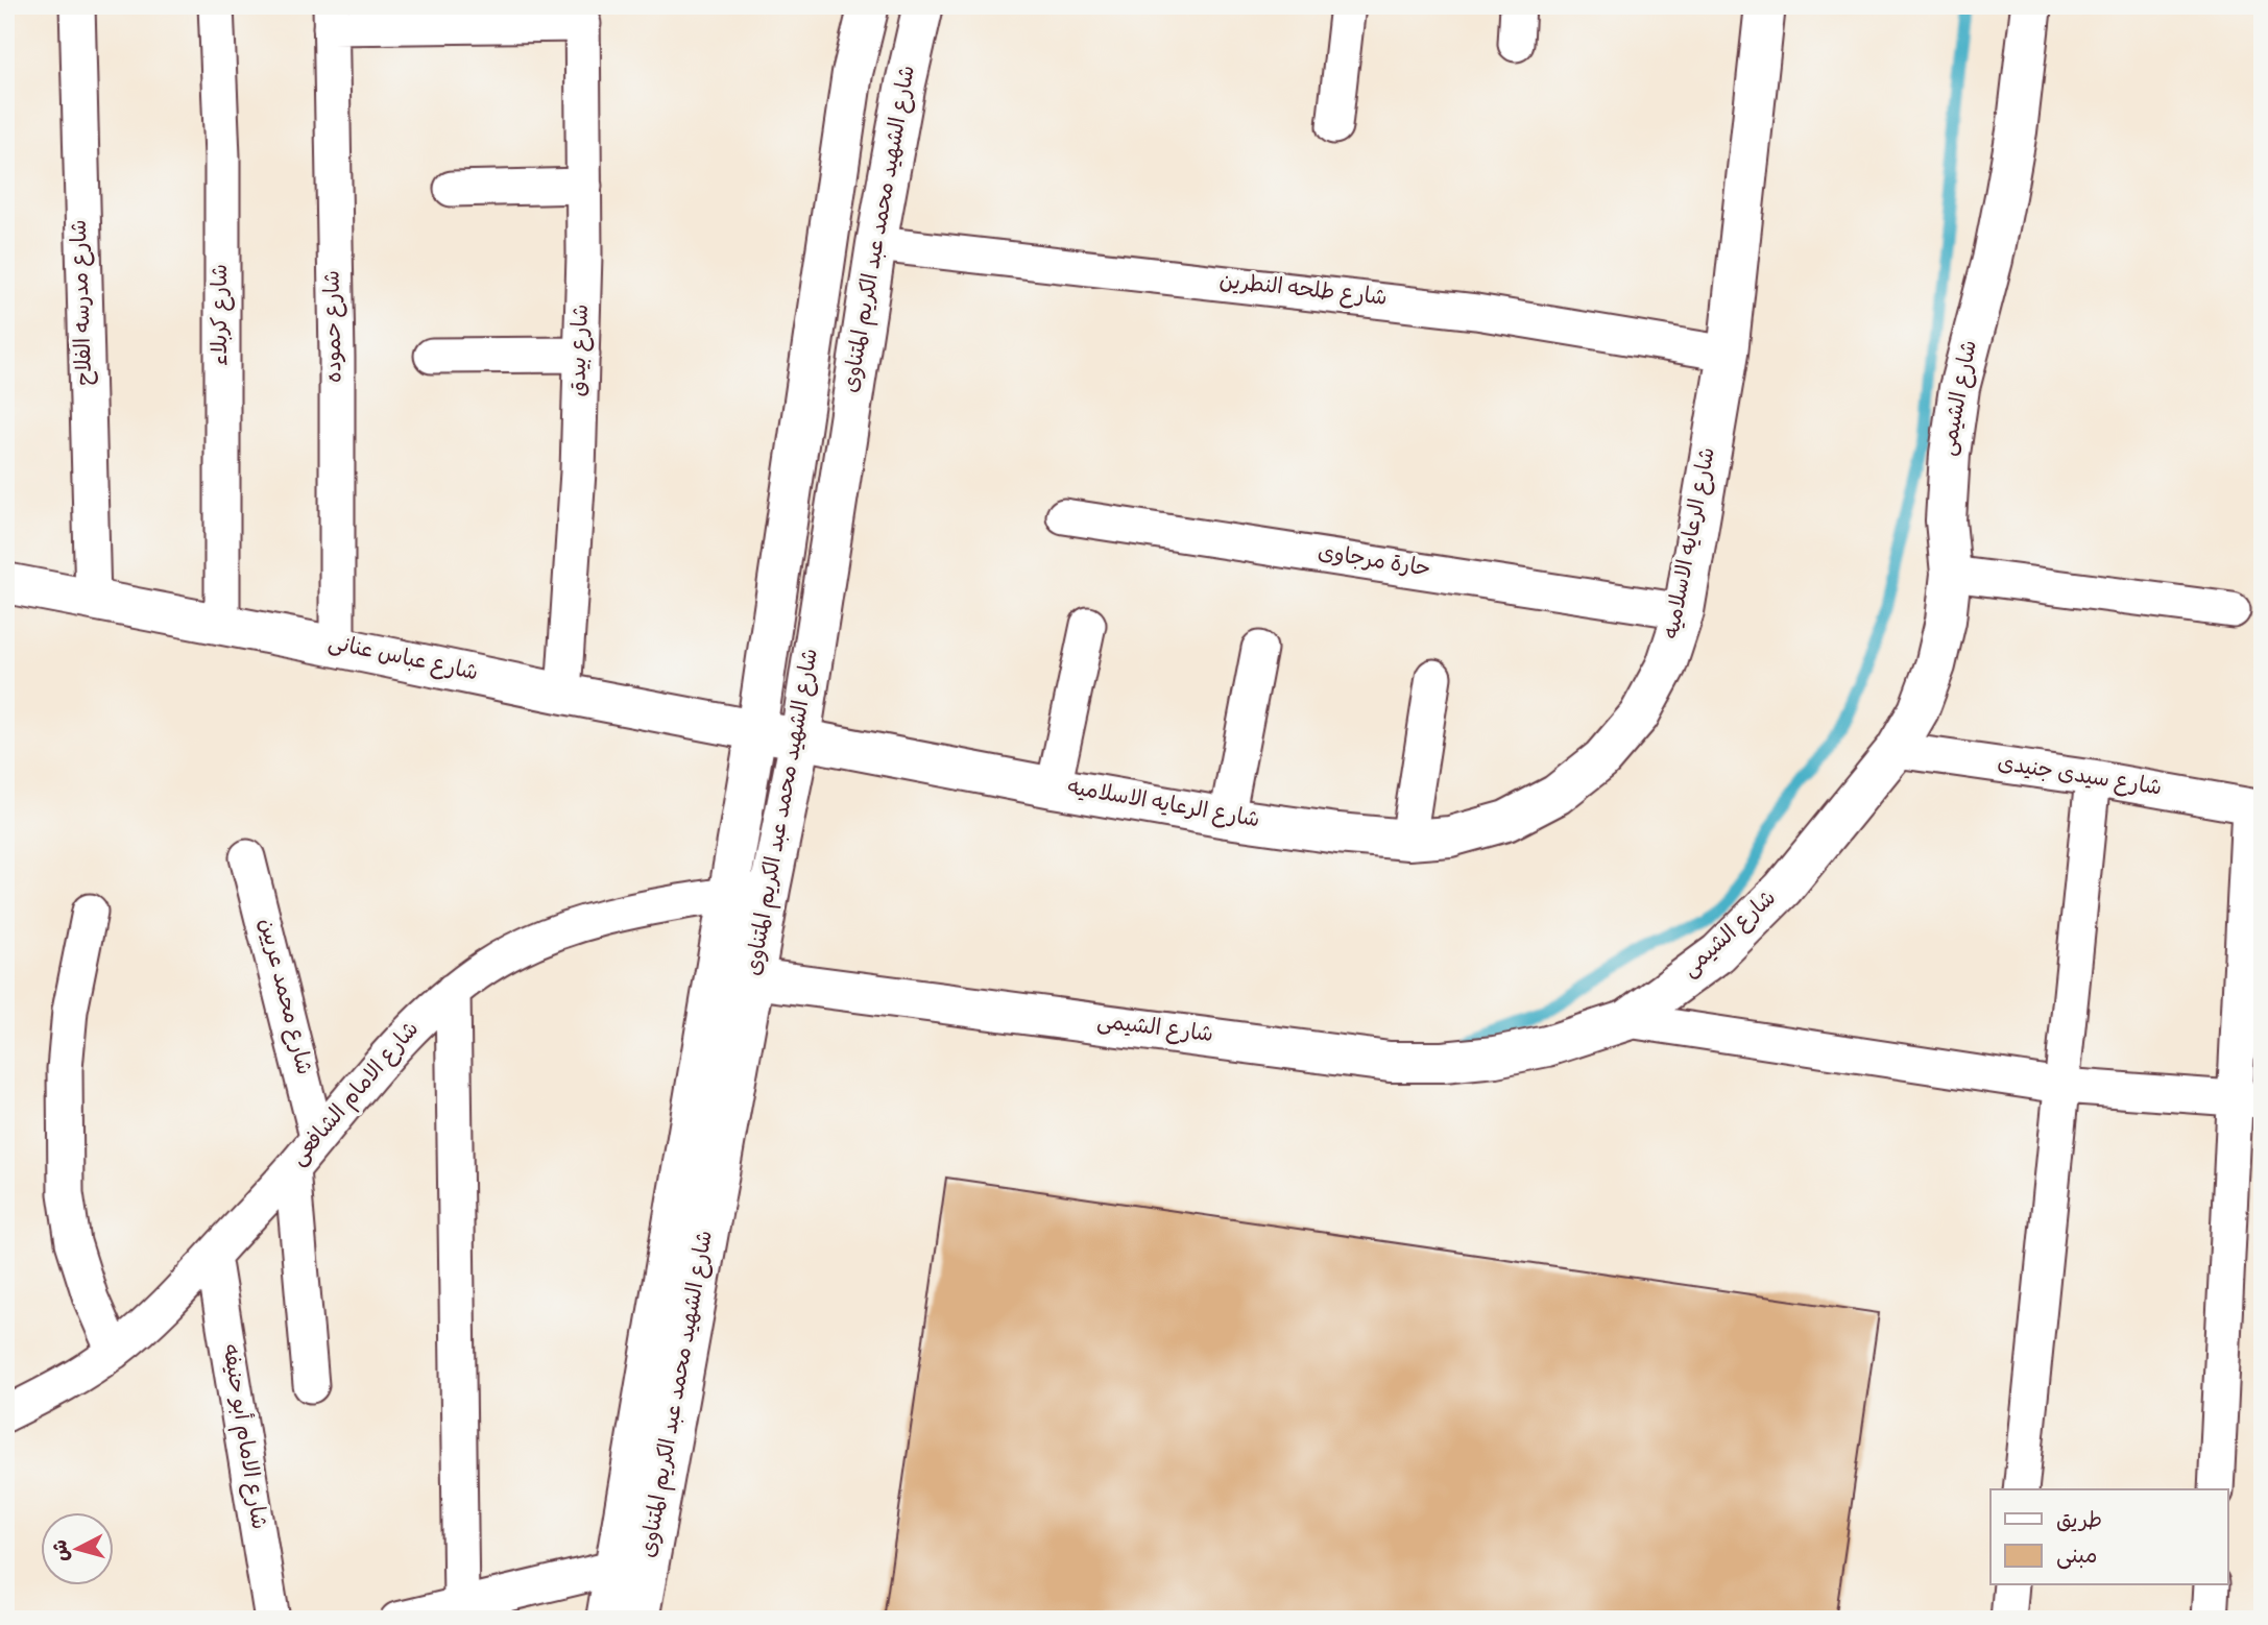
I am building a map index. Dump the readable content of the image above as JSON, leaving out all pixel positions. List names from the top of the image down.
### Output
{
  "streets": {
    "street": [
      "شارع الشهيد محمد عبد الكريم المتناوى",
      "شارع طلحه النطرين",
      "شارع مدرسه الفلاح",
      "شارع كربلاء",
      "شارع حموده",
      "شارع بيدق",
      "شارع الشيمى",
      "شارع الرعايه الاسلاميه",
      "حارة مرجاوى",
      "شارع عباس عنانى",
      "شارع سيدى جنيدى",
      "شارع محمد عريين",
      "شارع الامام الشافعى",
      "شارع الامام أبو حنيفه"
    ]
  },
  "crossings": [
    ["شارع الشهيد محمد عبد الكريم المتناوى", "شارع طلحه النطرين"],
    ["شارع الشهيد محمد عبد الكريم المتناوى", "شارع الشيمى"],
    ["شارع الشهيد محمد عبد الكريم المتناوى", "شارع الرعايه الاسلاميه"],
    ["شارع الشهيد محمد عبد الكريم المتناوى", "شارع عباس عنانى"],
    ["شارع الشهيد محمد عبد الكريم المتناوى", "شارع الامام الشافعى"],
    ["شارع طلحه النطرين", "شارع الرعايه الاسلاميه"],
    ["شارع مدرسه الفلاح", "شارع عباس عنانى"],
    ["شارع كربلاء", "شارع عباس عنانى"],
    ["شارع حموده", "شارع عباس عنانى"],
    ["شارع بيدق", "شارع عباس عنانى"],
    ["شارع الشيمى", "شارع سيدى جنيدى"],
    ["شارع الرعايه الاسلاميه", "حارة مرجاوى"],
    ["شارع الرعايه الاسلاميه", "شارع عباس عنانى"],
    ["شارع محمد عريين", "شارع الامام الشافعى"],
    ["شارع الامام الشافعى", "شارع الامام أبو حنيفه"]
  ],
  "legend": ["طريق", "مبنى"],
  "north": "left"
}
